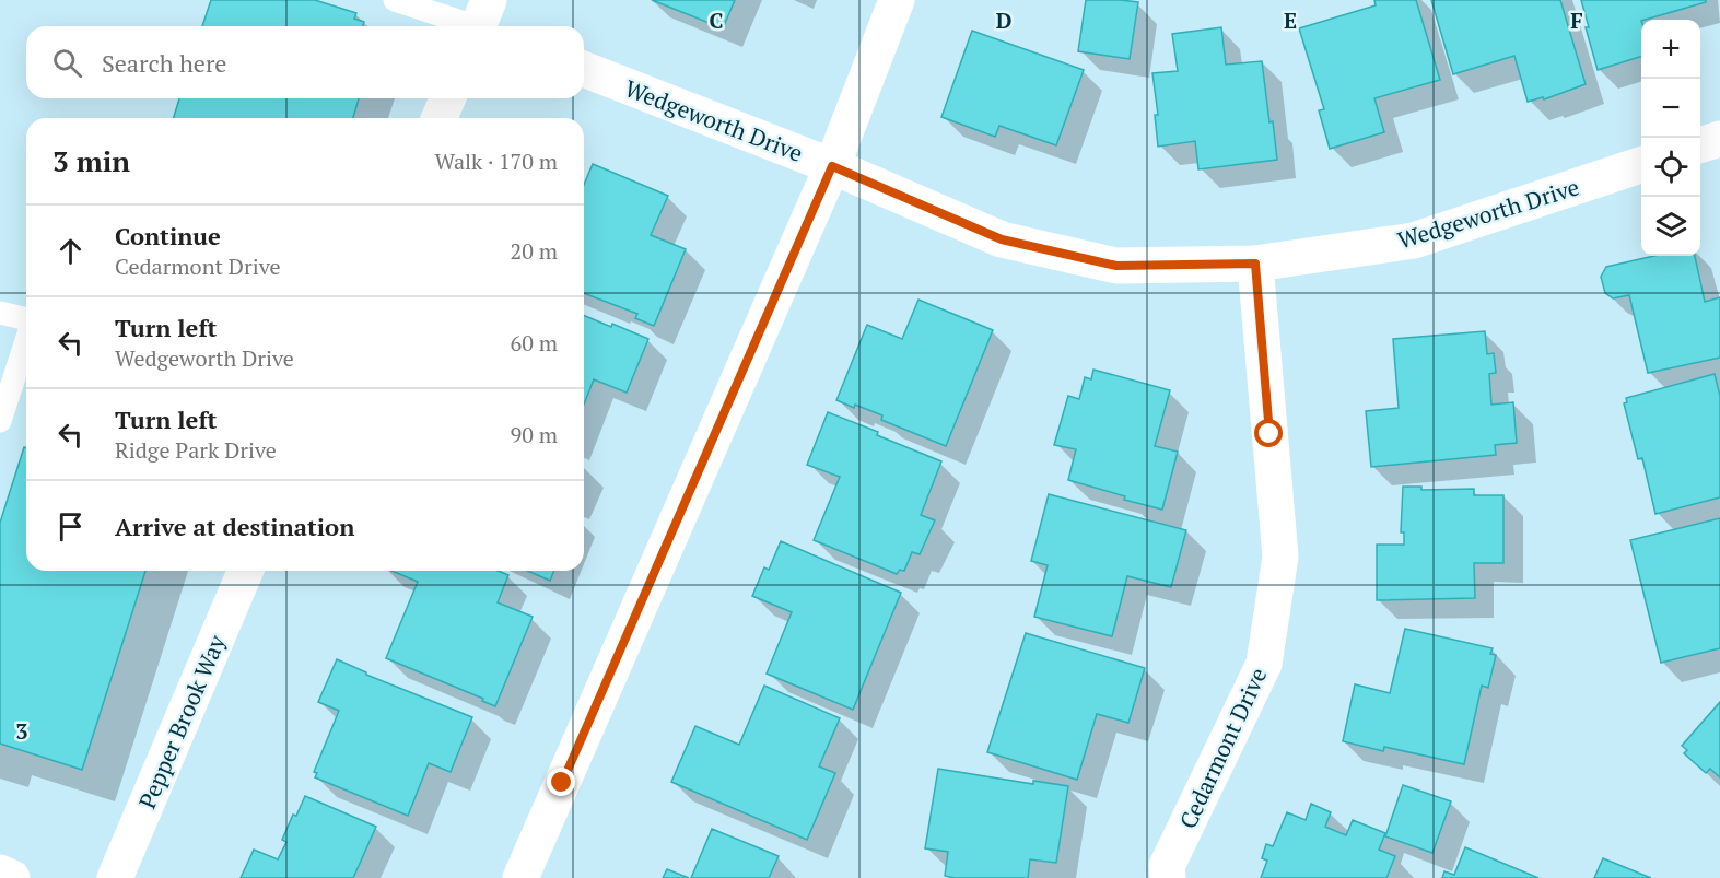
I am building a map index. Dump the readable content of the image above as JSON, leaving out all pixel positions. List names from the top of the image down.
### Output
{
  "streets": {
    "street": ["Wedgeworth Drive", "Pepper Brook Way", "Cedarmont Drive"]
  },
  "crossings": [
    ["Wedgeworth Drive", "Cedarmont Drive"]
  ],
  "page": {
    "map_buttons": ["+", "−"],
    "search": "Search here",
    "heading": ["3 min", "Walk · 170 m"],
    "list": [
      ["Continue", "Cedarmont Drive", "20 m"],
      ["Turn left", "Wedgeworth Drive", "60 m"],
      ["Turn left", "Ridge Park Drive", "90 m"],
      "Arrive at destination"
    ]
  },
  "grid": {
    "columns": [
      "C",
      "D",
      "E",
      "F"
    ],
    "rows": ["3"]
  }
}
